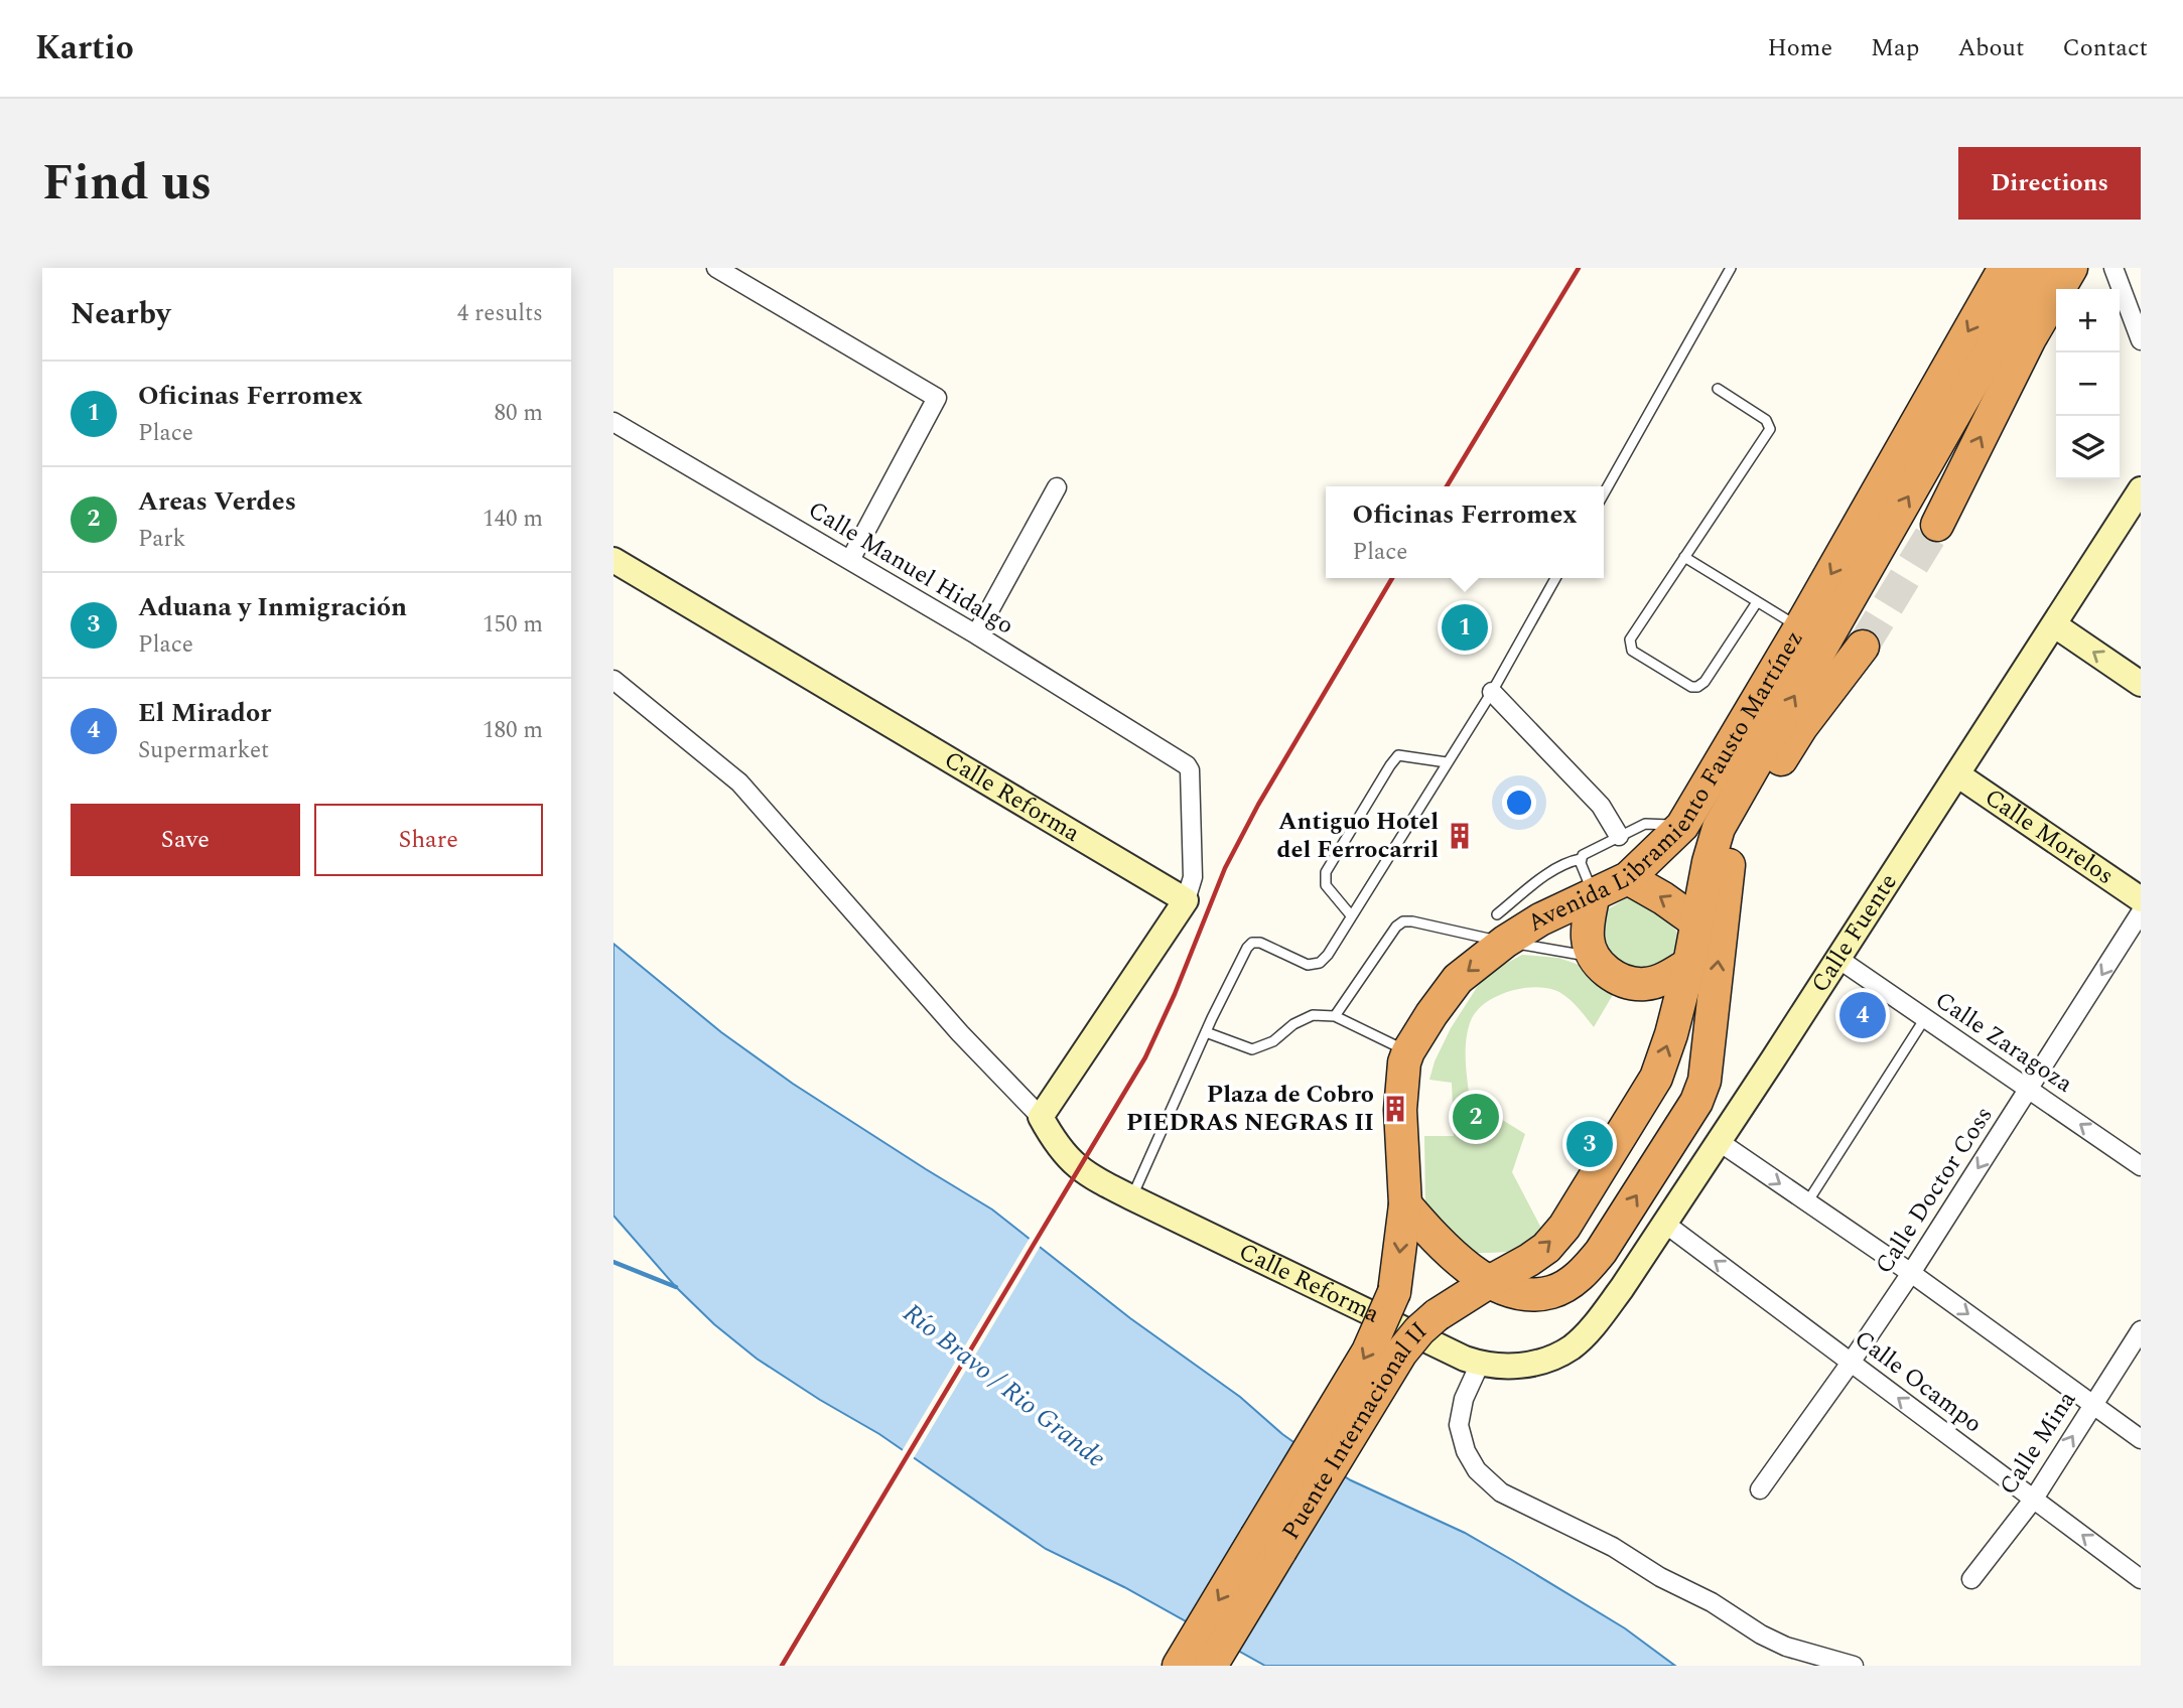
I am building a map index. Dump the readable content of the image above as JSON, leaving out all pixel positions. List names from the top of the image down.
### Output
{
  "streets": {
    "highway": ["Avenida Libramiento Fausto Martínez", "Puente Internacional II"],
    "street": [
      "Calle Manuel Hidalgo",
      "Calle Reforma",
      "Calle Morelos",
      "Calle Fuente",
      "Calle Zaragoza",
      "Calle Doctor Coss",
      "Calle Ocampo",
      "Calle Mina"
    ]
  },
  "crossings": [
    ["Calle Manuel Hidalgo", "Calle Reforma"],
    ["Avenida Libramiento Fausto Martínez", "Puente Internacional II"],
    ["Calle Reforma", "Calle Fuente"],
    ["Calle Morelos", "Calle Fuente"],
    ["Calle Fuente", "Calle Zaragoza"],
    ["Calle Fuente", "Calle Ocampo"],
    ["Calle Zaragoza", "Calle Doctor Coss"],
    ["Calle Doctor Coss", "Calle Ocampo"],
    ["Calle Ocampo", "Calle Mina"]
  ],
  "one_way": ["Calle Zaragoza", "Calle Doctor Coss", "Calle Mina"],
  "water": ["Río Bravo / Rio Grande"],
  "places": {
    "building": ["Antiguo Hotel del Ferrocarril", "Plaza de Cobro PIEDRAS NEGRAS II"]
  },
  "page": {
    "header": "Kartio",
    "nav": [
      "Home",
      "Map",
      "About",
      "Contact"
    ],
    "title": "Find us",
    "buttons": [
      "Directions",
      ["Save", "Share"]
    ],
    "heading": ["Nearby", "4 results"],
    "map_buttons": ["+", "−"],
    "list": [
      {
        "mark": "1",
        "name": "Oficinas Ferromex",
        "note": "Place",
        "value": "80 m"
      },
      {
        "mark": "2",
        "name": "Areas Verdes",
        "note": "Park",
        "value": "140 m"
      },
      {
        "mark": "3",
        "name": "Aduana y Inmigración",
        "note": "Place",
        "value": "150 m"
      },
      {
        "mark": "4",
        "name": "El Mirador",
        "note": "Supermarket",
        "value": "180 m"
      }
    ],
    "popup": ["Oficinas Ferromex", "Place"],
    "pins": [
      "1",
      "4",
      "2",
      "3"
    ]
  }
}
